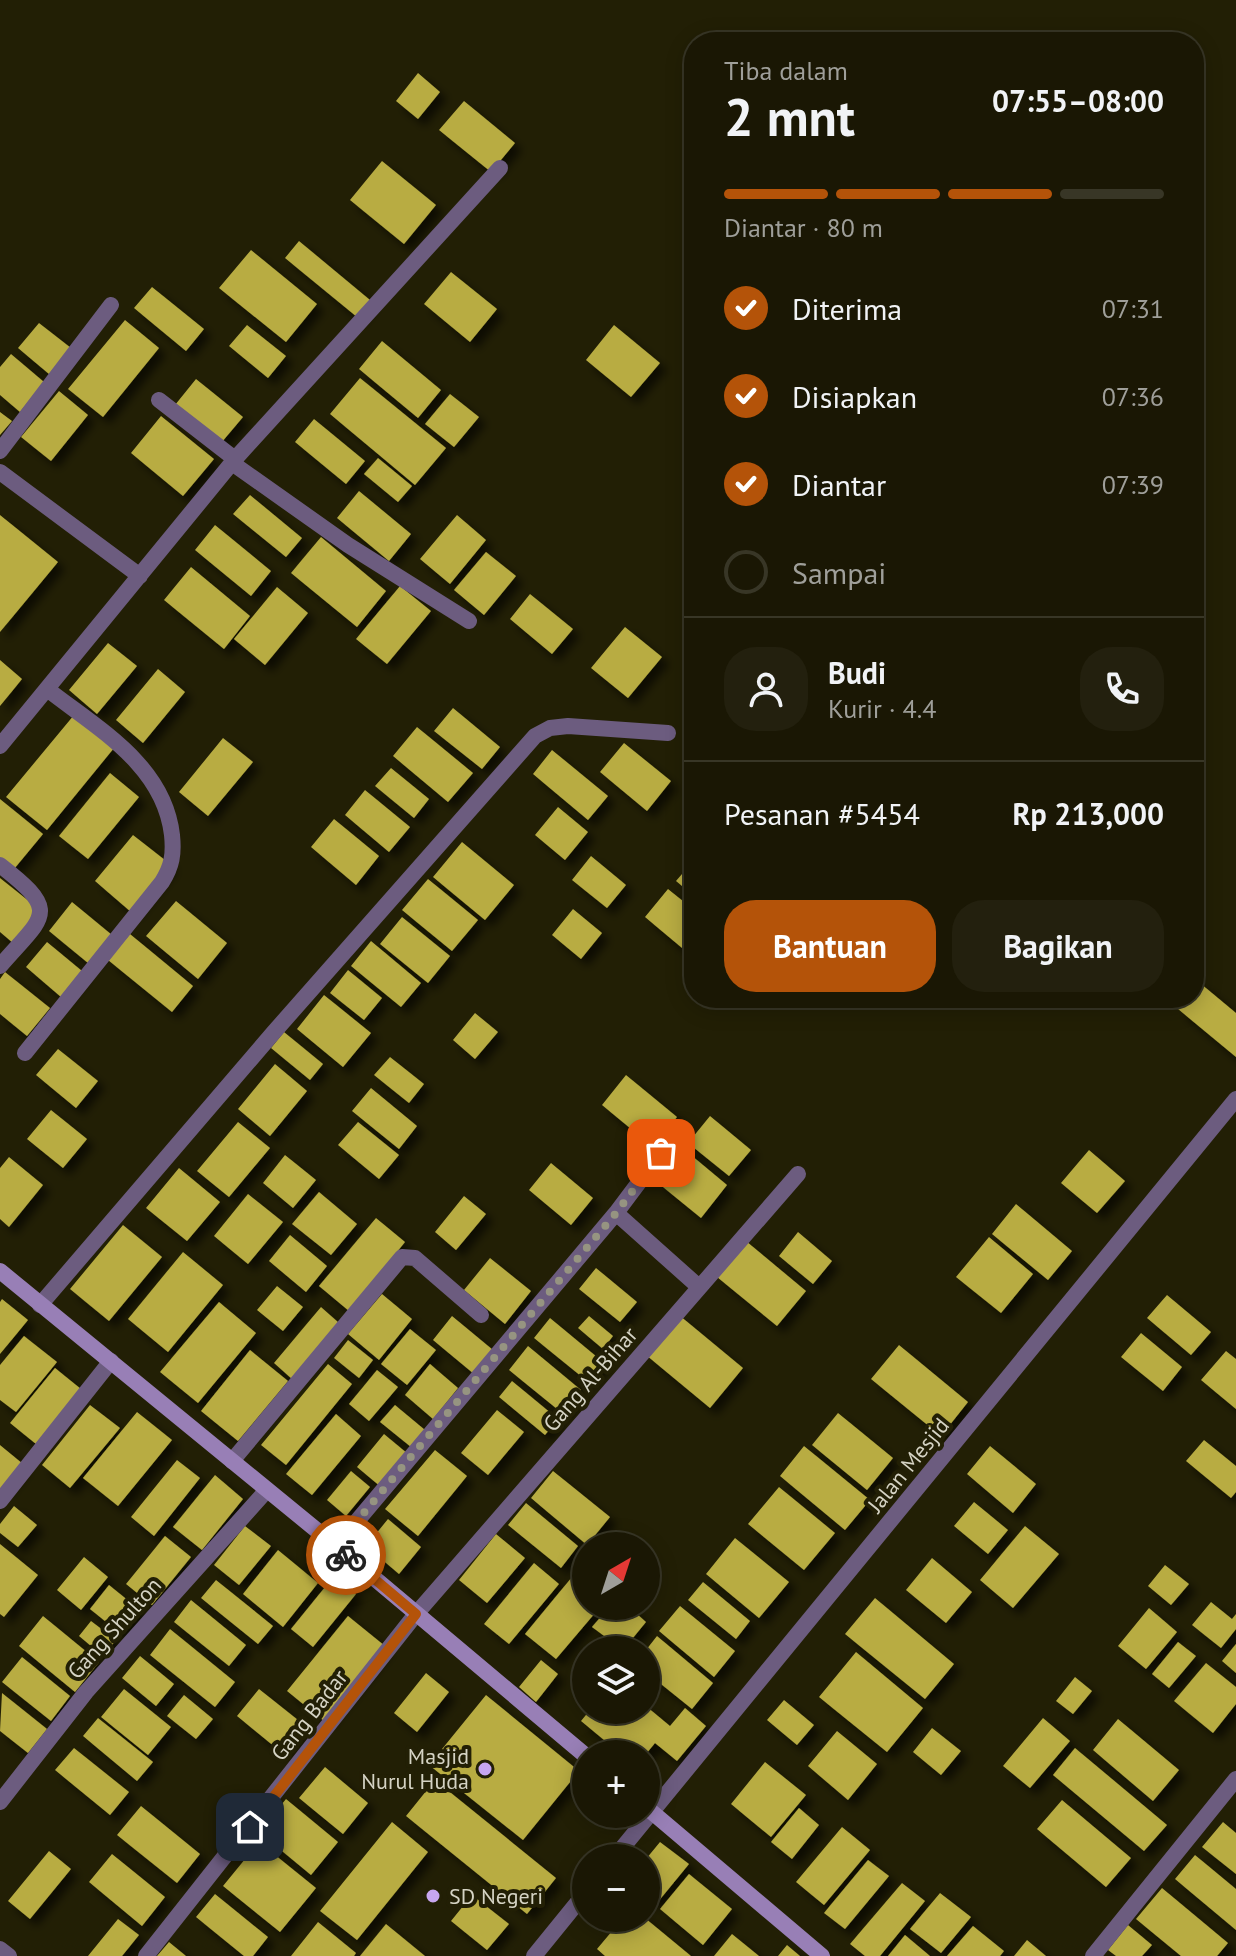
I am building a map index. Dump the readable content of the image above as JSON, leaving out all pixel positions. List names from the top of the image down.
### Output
{
  "streets": {
    "street": [
      "Gang Al-Bihar",
      "Jalan Mesjid",
      "Gang Shulton",
      "Gang Badar"
    ]
  },
  "crossings": [
    ["Gang Al-Bihar", "Gang Badar"]
  ],
  "places": ["Masjid Nurul Huda", "SD Negeri"],
  "north": "top right",
  "page": {
    "heading": ["2 mnt", "Tiba dalam", "07:55–08:00"],
    "panel": [
      "Budi",
      "Kurir · 4.4",
      "Pesanan #5454",
      "Rp 213,000"
    ],
    "bar": "Diantar · 80 m",
    "list": [
      ["Diterima", "07:31"],
      ["Disiapkan", "07:36"],
      ["Diantar", "07:39"],
      "Sampai"
    ],
    "buttons": ["Bantuan", "Bagikan"],
    "map_buttons": ["+", "−"]
  }
}
